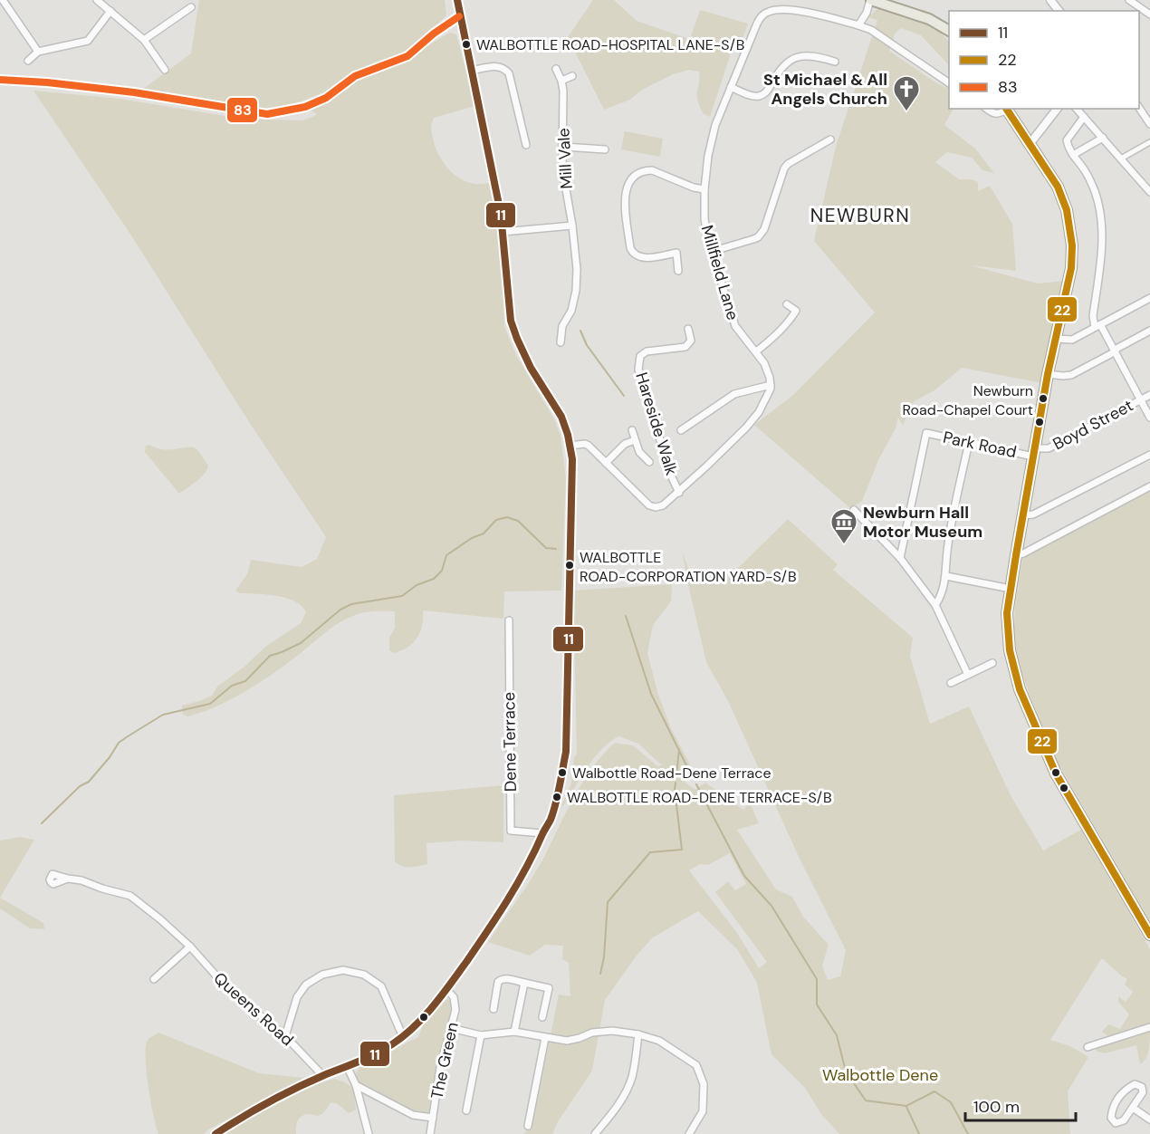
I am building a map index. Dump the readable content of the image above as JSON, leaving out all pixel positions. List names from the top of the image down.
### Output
{
  "streets": {
    "street": [
      "Mill Vale",
      "Millfield Lane",
      "Hareside Walk",
      "Boyd Street",
      "Park Road",
      "Dene Terrace",
      "Queens Road",
      "The Green"
    ]
  },
  "crossings": [
    ["Boyd Street", "Park Road"]
  ],
  "districts": ["NEWBURN"],
  "parks": ["Walbottle Dene"],
  "places": {
    "other": [
      "WALBOTTLE ROAD-HOSPITAL LANE-S/B",
      "Newburn Road-Chapel Court",
      "WALBOTTLE ROAD-CORPORATION YARD-S/B",
      "Walbottle Road-Dene Terrace",
      "WALBOTTLE ROAD-DENE TERRACE-S/B"
    ],
    "church": ["St Michael & All Angels Church"],
    "museum": ["Newburn Hall Motor Museum"]
  },
  "lines": ["transit line 11", "transit line 83", "transit line 22"],
  "legend": ["11", "22", "83"],
  "scale_bar": "100 m"
}
